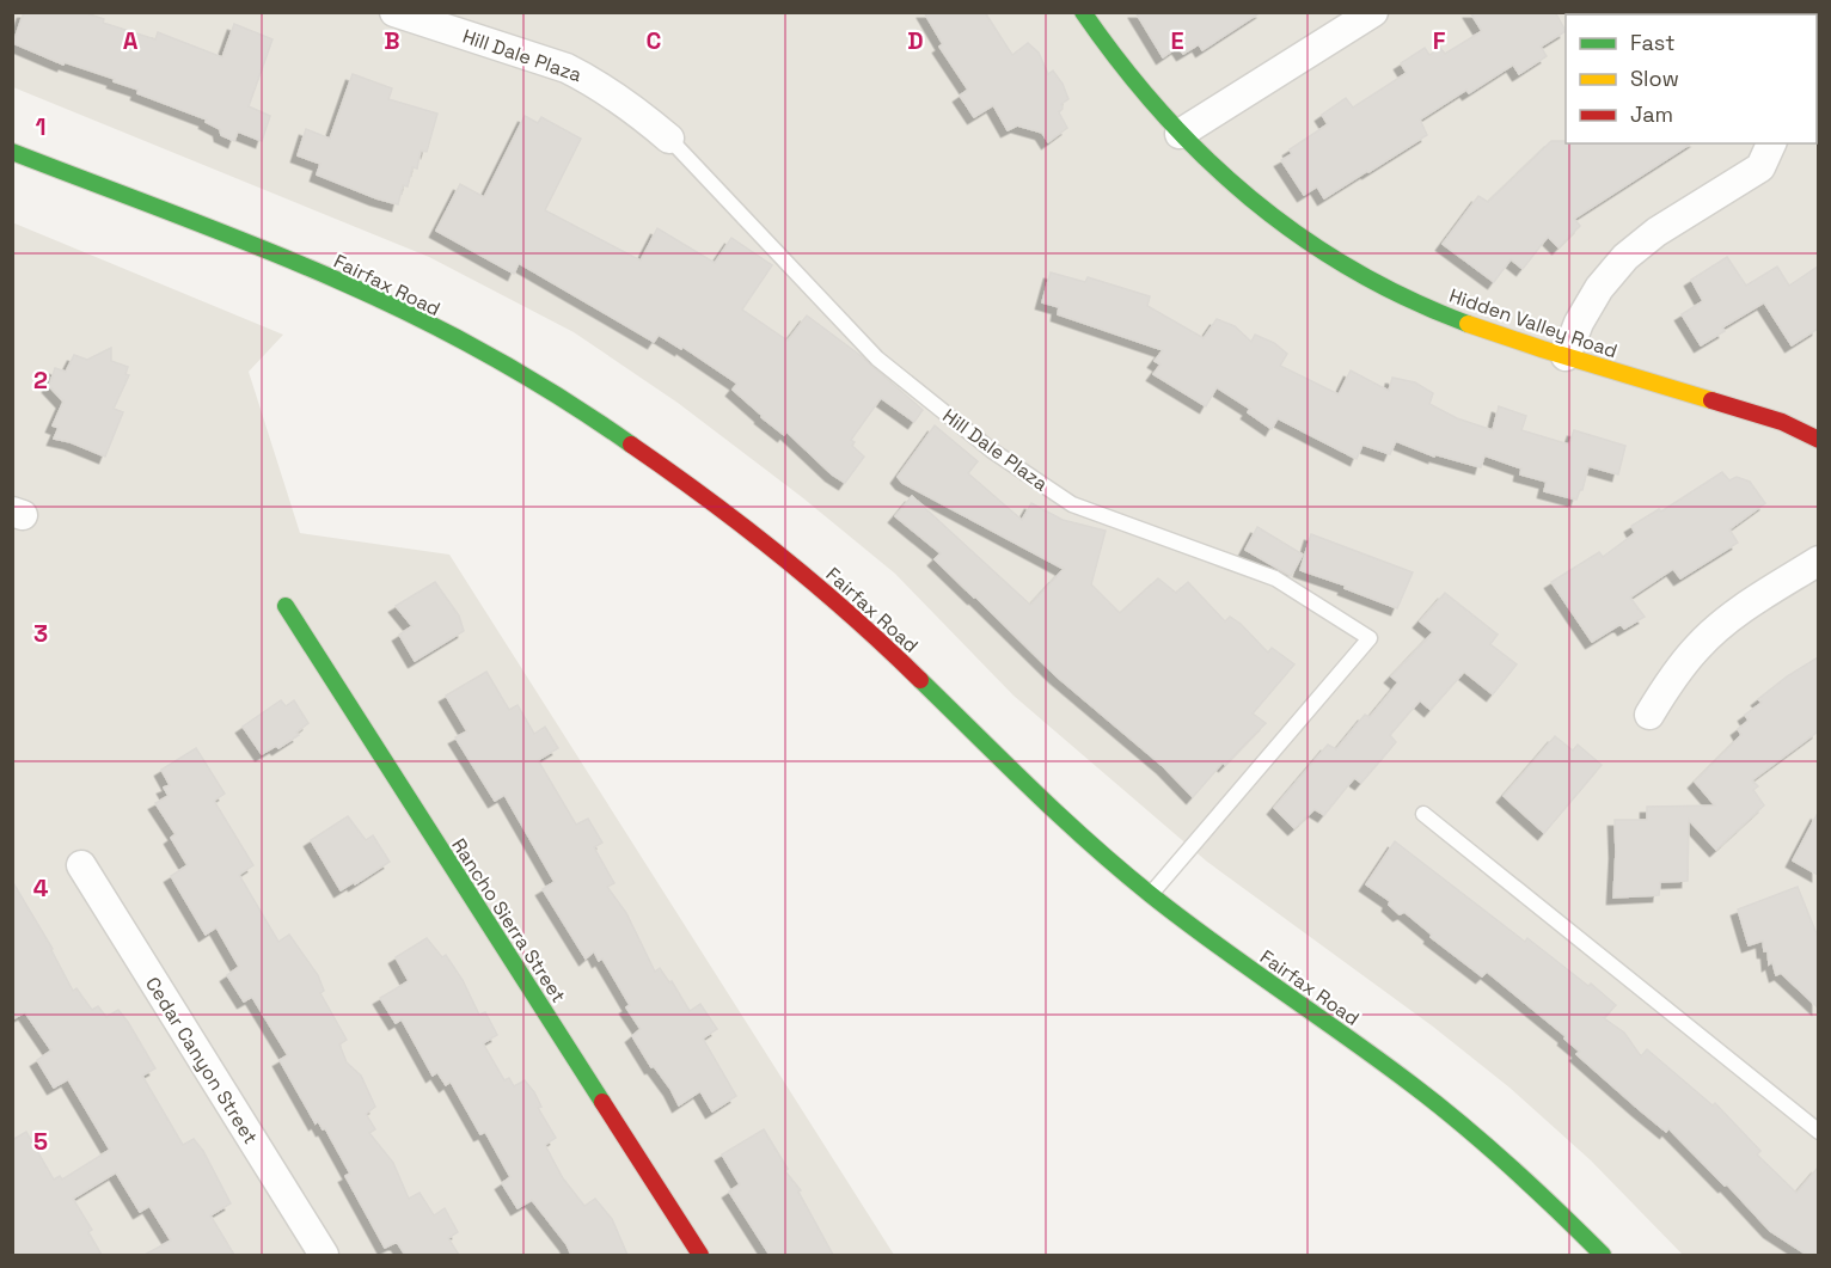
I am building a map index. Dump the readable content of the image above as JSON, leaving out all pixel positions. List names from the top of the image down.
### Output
{
  "streets": {
    "main road": ["Fairfax Road", "Hidden Valley Road", "Rancho Sierra Street"],
    "street": ["Hill Dale Plaza", "Cedar Canyon Street"]
  },
  "crossings": [
    ["Hill Dale Plaza", "Fairfax Road"]
  ],
  "legend": ["Fast", "Slow", "Jam"],
  "grid": {
    "columns": [
      "A",
      "B",
      "C",
      "D",
      "E",
      "F"
    ],
    "rows": [
      "1",
      "2",
      "3",
      "4",
      "5"
    ]
  }
}
